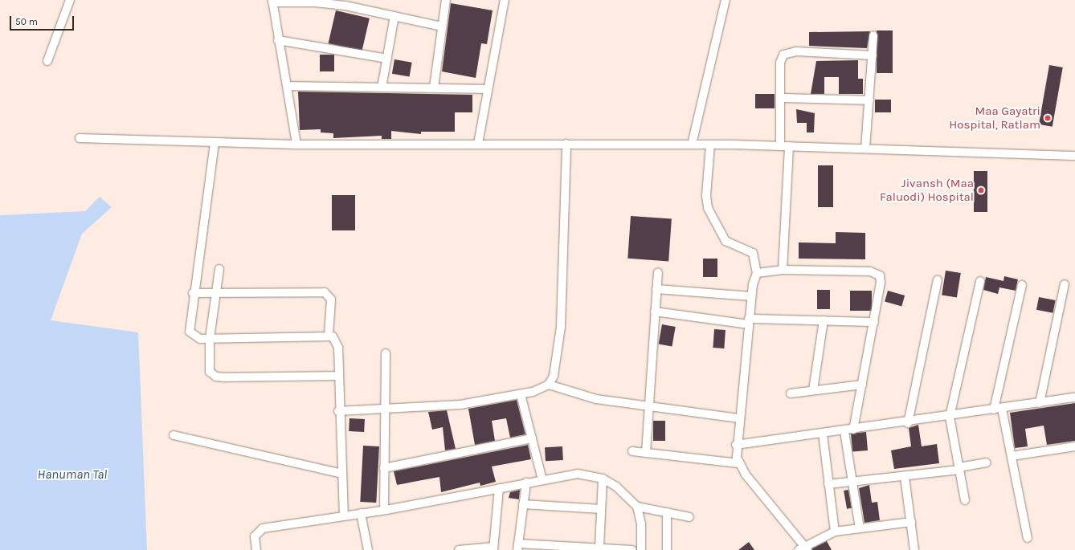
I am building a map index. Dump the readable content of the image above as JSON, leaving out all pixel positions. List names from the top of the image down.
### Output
{
  "water": ["Hanuman Tal"],
  "places": ["Maa Gayatri Hospital, Ratlam", "Jivansh (Maa Faluodi) Hospital"],
  "scale_bar": "50 m"
}
